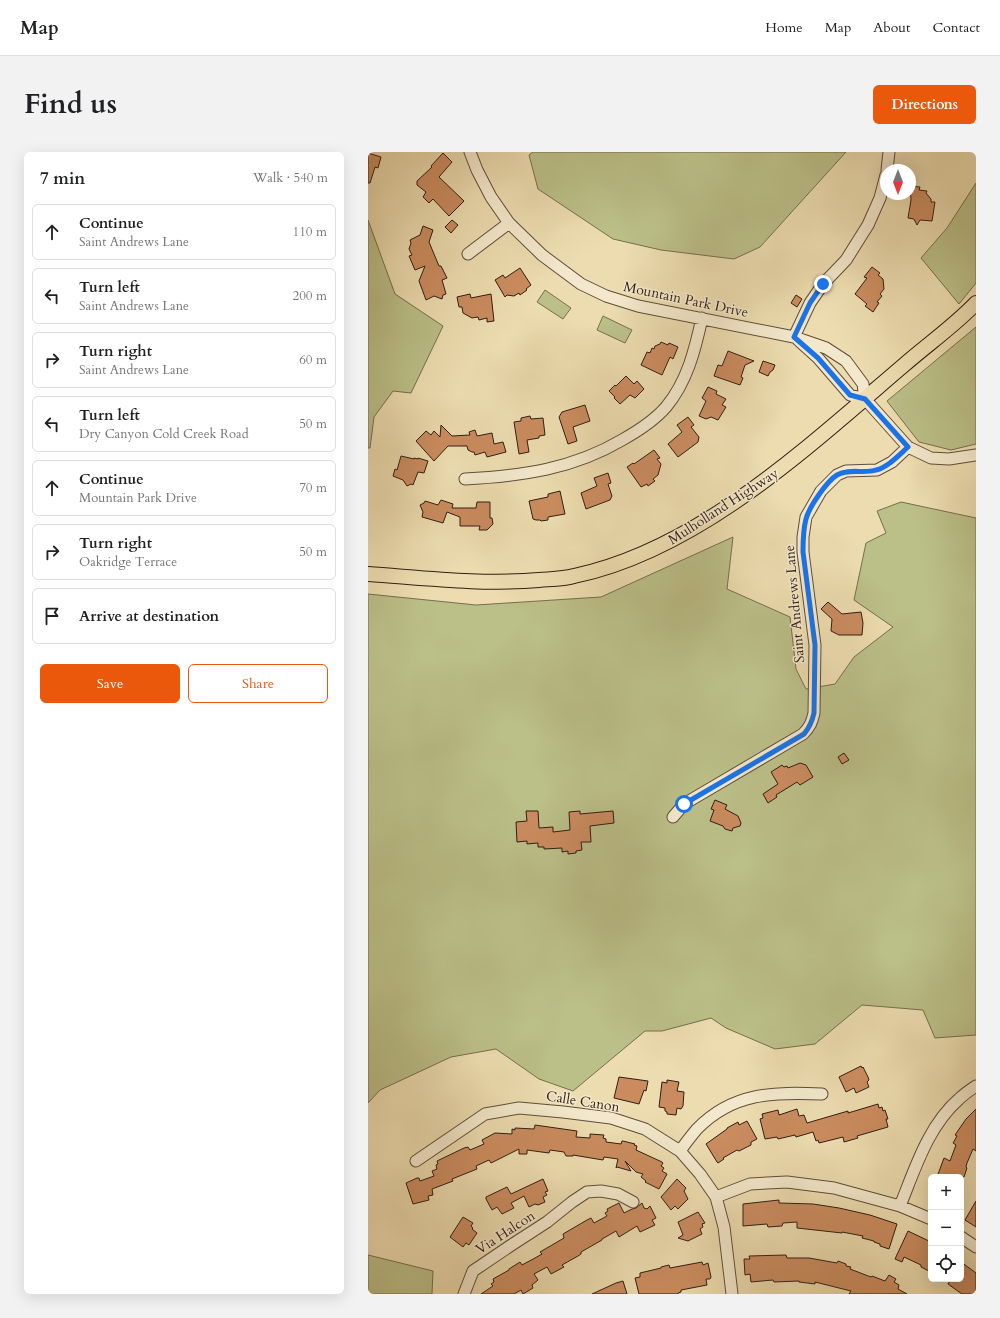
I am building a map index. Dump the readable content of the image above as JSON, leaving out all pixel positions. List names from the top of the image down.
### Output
{
  "streets": {
    "main road": ["Mulholland Highway"],
    "street": [
      "Mountain Park Drive",
      "Saint Andrews Lane",
      "Calle Canon",
      "Via Halcon"
    ]
  },
  "crossings": [
    ["Mountain Park Drive", "Mulholland Highway"]
  ],
  "north": "bottom",
  "page": {
    "header": "Map",
    "nav": [
      "Home",
      "Map",
      "About",
      "Contact"
    ],
    "title": "Find us",
    "buttons": [
      "Directions",
      ["Save", "Share"]
    ],
    "heading": ["7 min", "Walk · 540 m"],
    "list": [
      ["Continue", "Saint Andrews Lane", "110 m"],
      ["Turn left", "Saint Andrews Lane", "200 m"],
      ["Turn right", "Saint Andrews Lane", "60 m"],
      ["Turn left", "Dry Canyon Cold Creek Road", "50 m"],
      ["Continue", "Mountain Park Drive", "70 m"],
      ["Turn right", "Oakridge Terrace", "50 m"],
      "Arrive at destination"
    ],
    "map_buttons": ["+", "−"]
  }
}
